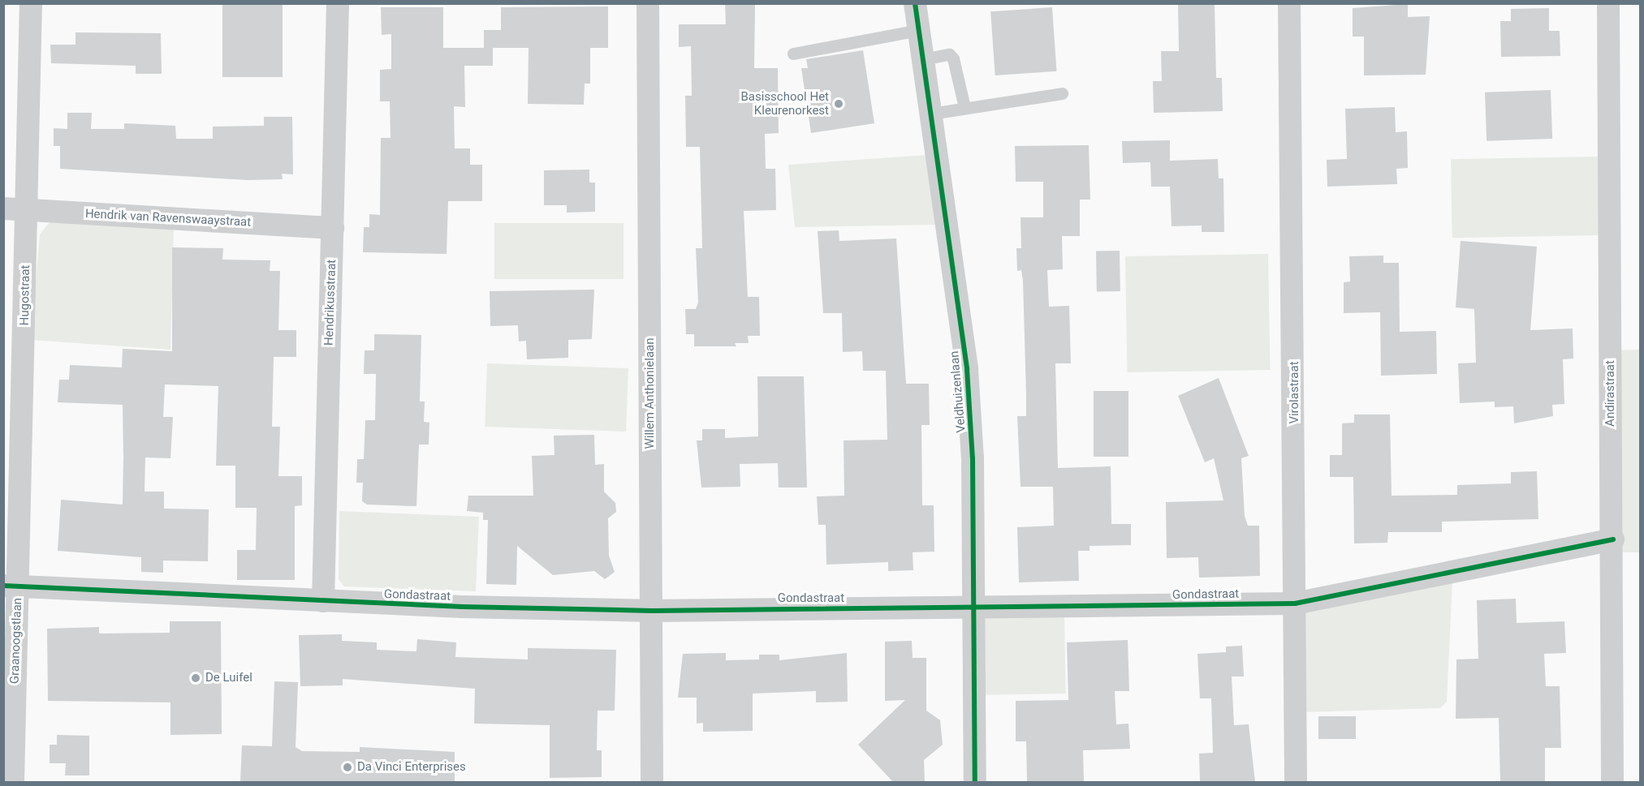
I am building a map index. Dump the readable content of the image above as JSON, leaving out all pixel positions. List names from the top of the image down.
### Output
{
  "streets": {
    "street": [
      "Hendrik van Ravenswaaystraat",
      "Hugostraat",
      "Hendrikusstraat",
      "Veldhuizenlaan",
      "Virolastraat",
      "Willem Anthonielaan",
      "Andirastraat",
      "Gondastraat",
      "Graanoogstlaan"
    ]
  },
  "crossings": [
    ["Hendrik van Ravenswaaystraat", "Hugostraat"],
    ["Hendrik van Ravenswaaystraat", "Hendrikusstraat"],
    ["Hugostraat", "Gondastraat"],
    ["Hugostraat", "Graanoogstlaan"],
    ["Hendrikusstraat", "Gondastraat"],
    ["Veldhuizenlaan", "Gondastraat"],
    ["Virolastraat", "Gondastraat"],
    ["Willem Anthonielaan", "Gondastraat"],
    ["Andirastraat", "Gondastraat"],
    ["Gondastraat", "Graanoogstlaan"]
  ],
  "places": ["Basisschool Het Kleurenorkest", "De Luifel", "Da Vinci Enterprises"]
}
